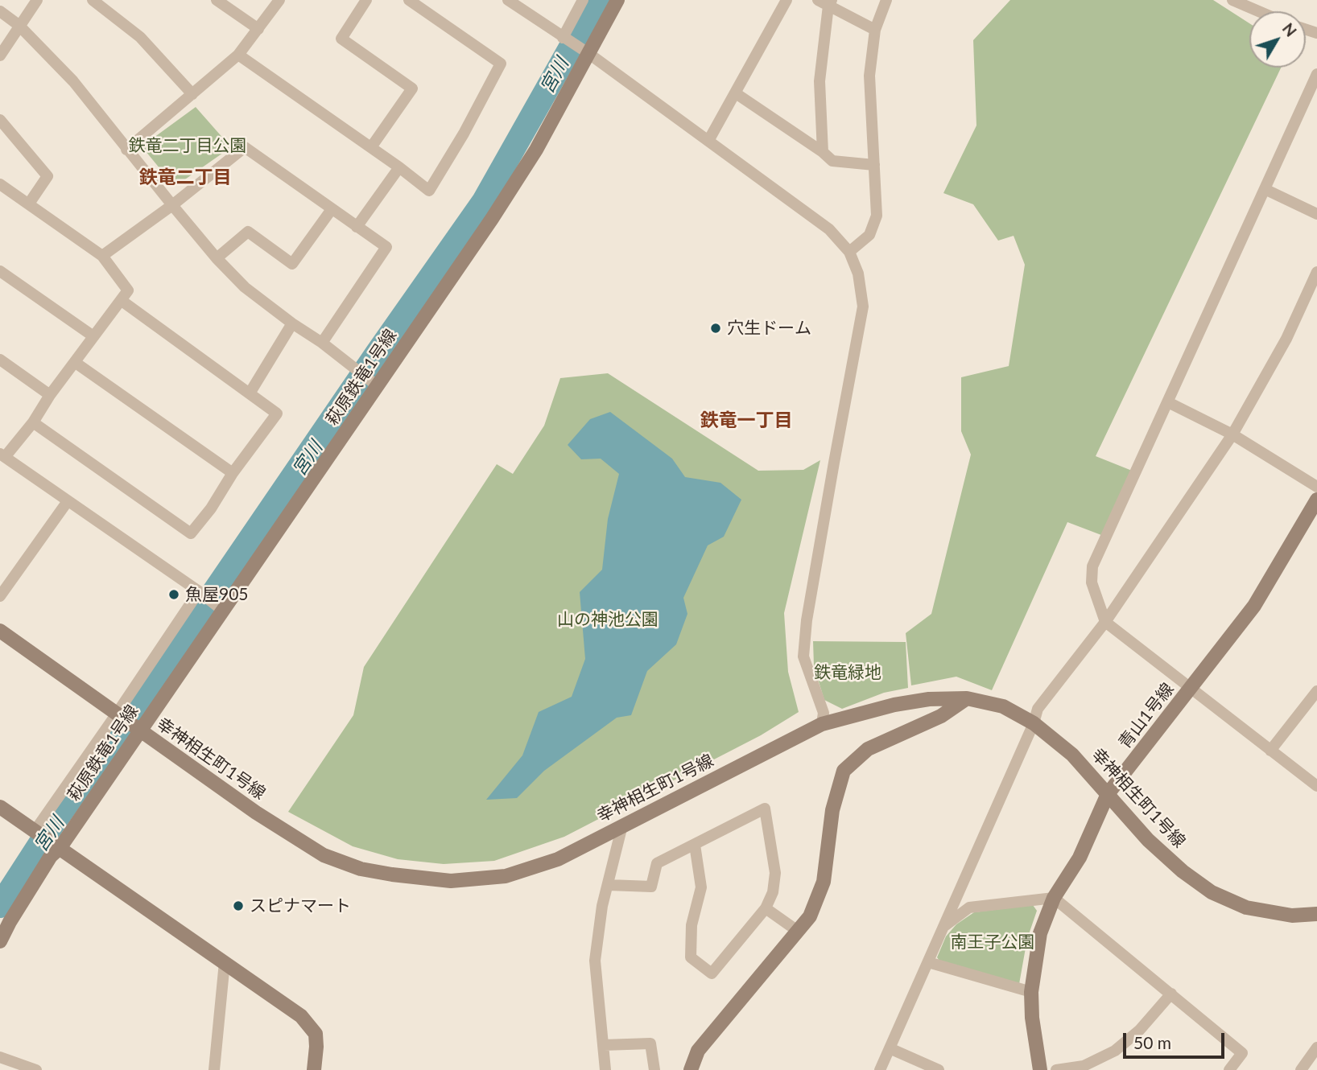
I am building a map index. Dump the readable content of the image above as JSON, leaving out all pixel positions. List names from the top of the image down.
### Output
{
  "streets": {
    "street": ["萩原鉄竜1号線", "青山1号線", "幸神相生町1号線"]
  },
  "crossings": [
    ["萩原鉄竜1号線", "幸神相生町1号線"],
    ["青山1号線", "幸神相生町1号線"]
  ],
  "districts": ["鉄竜二丁目", "鉄竜一丁目"],
  "water": ["宮川"],
  "parks": [
    "鉄竜二丁目公園",
    "山の神池公園",
    "鉄竜緑地",
    "南王子公園"
  ],
  "places": ["穴生ドーム", "魚屋905", "スピナマート"],
  "scale_bar": "50 m",
  "north": "top right"
}
